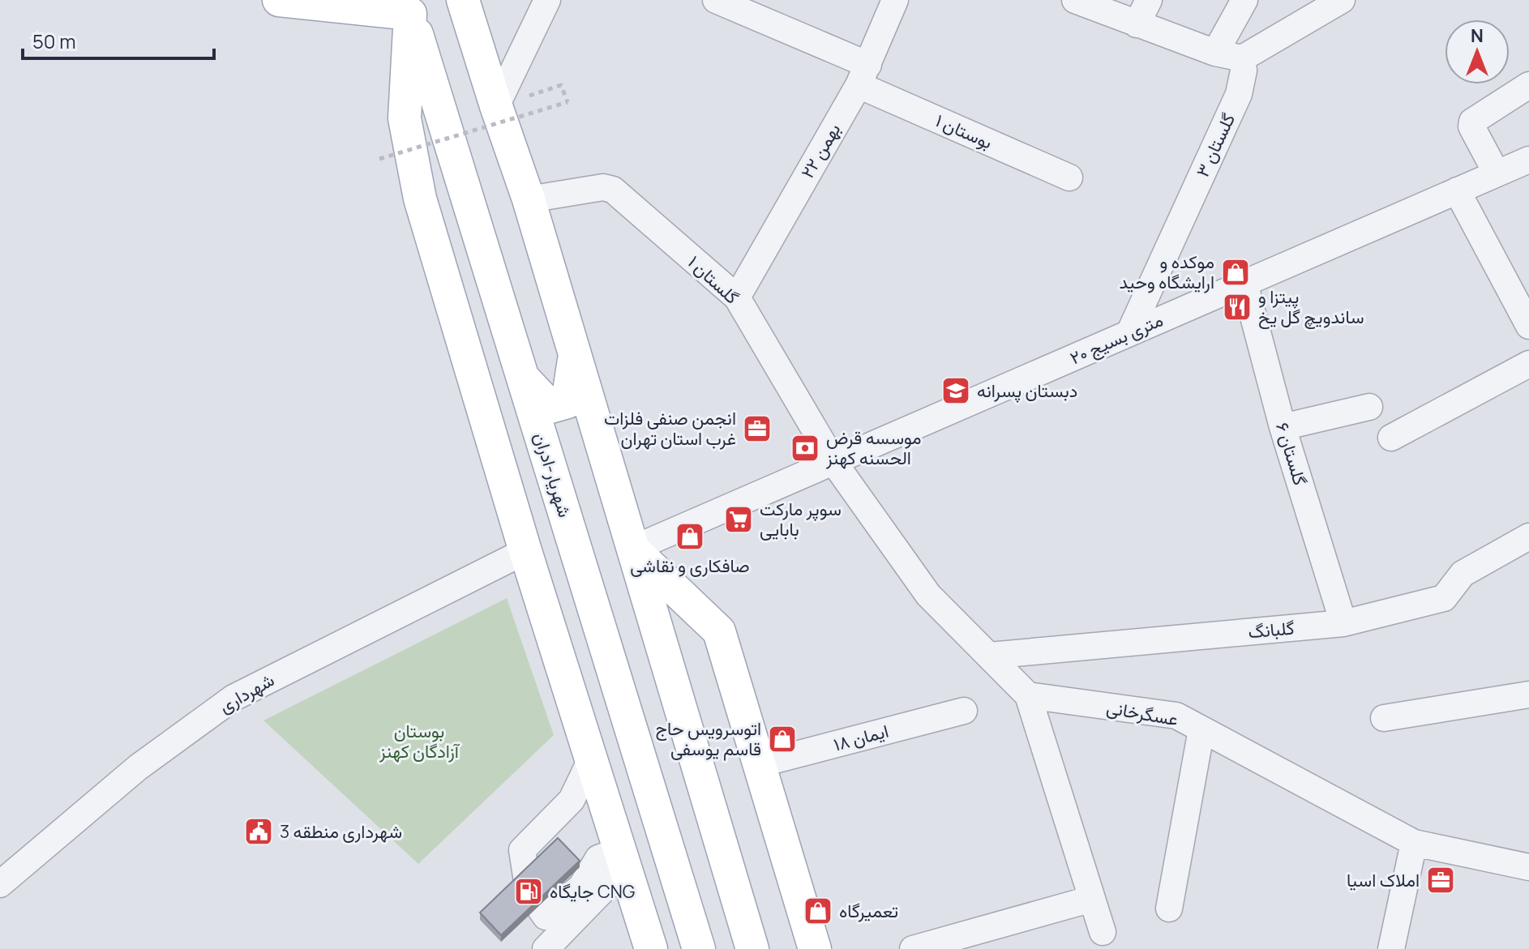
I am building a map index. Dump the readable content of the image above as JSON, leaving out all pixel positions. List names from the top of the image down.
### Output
{
  "streets": {
    "main road": ["شهریار-ادران"],
    "street": [
      "بوستان ۱",
      "گلستان ۳",
      "۲۲ بهمن",
      "گلستان ۱",
      "۲۰ متری بسیج",
      "گلستان ۶",
      "گلبانگ",
      "شهرداری",
      "عسگرخانی",
      "ایمان ۱۸"
    ]
  },
  "crossings": [
    ["بوستان ۱", "۲۲ بهمن"],
    ["گلستان ۳", "۲۰ متری بسیج"],
    ["۲۲ بهمن", "گلستان ۱"],
    ["گلستان ۱", "۲۰ متری بسیج"],
    ["۲۰ متری بسیج", "گلستان ۶"],
    ["گلستان ۶", "گلبانگ"]
  ],
  "parks": ["بوستان آزادگان کهنز"],
  "places": {
    "shop": [
      "موکده و ارایشگاه وحید",
      "صافکاری و نقاشی",
      "اتوسرویس حاج قاسم یوسفی",
      "تعمیرگاه"
    ],
    "restaurant": ["پیتزا و ساندویچ گل یخ"],
    "school or university": ["دبستان پسرانه"],
    "office": ["انجمن صنفی فلزات غرب استان تهران", "املاک اسیا"],
    "bank": ["موسسه قرض الحسنه کهنز"],
    "supermarket": ["سوپر مارکت بابایی"],
    "public building": ["شهرداری منطقه 3"],
    "fuel station": ["جایگاه CNG"]
  },
  "scale_bar": "50 m",
  "north": "top"
}
